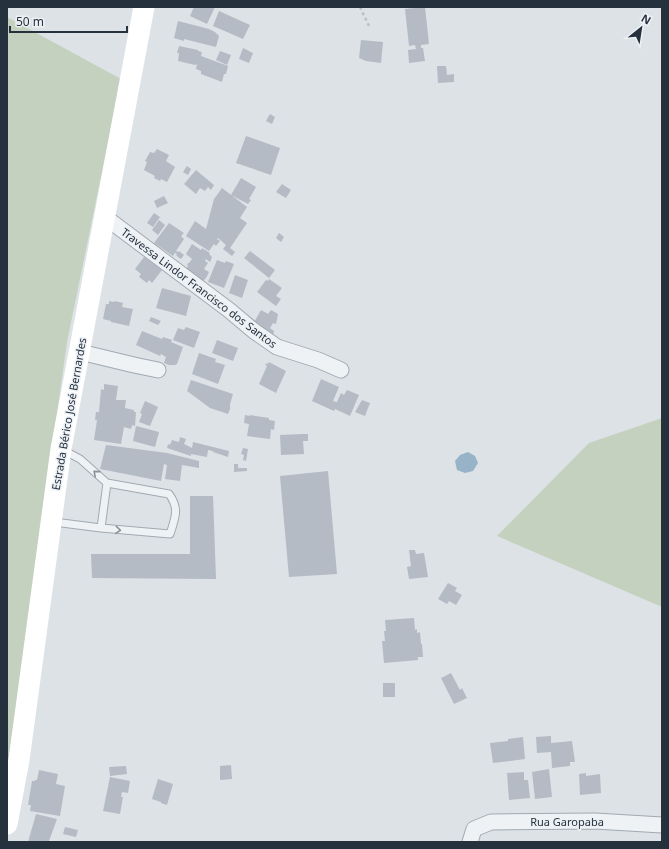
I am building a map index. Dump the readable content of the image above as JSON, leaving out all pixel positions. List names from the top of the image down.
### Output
{
  "streets": {
    "main road": ["Estrada Bérico José Bernardes"],
    "street": ["Travessa Lindor Francisco dos Santos", "Rua Garopaba"]
  },
  "crossings": [
    ["Travessa Lindor Francisco dos Santos", "Estrada Bérico José Bernardes"]
  ],
  "scale_bar": "50 m",
  "north": "top right"
}
